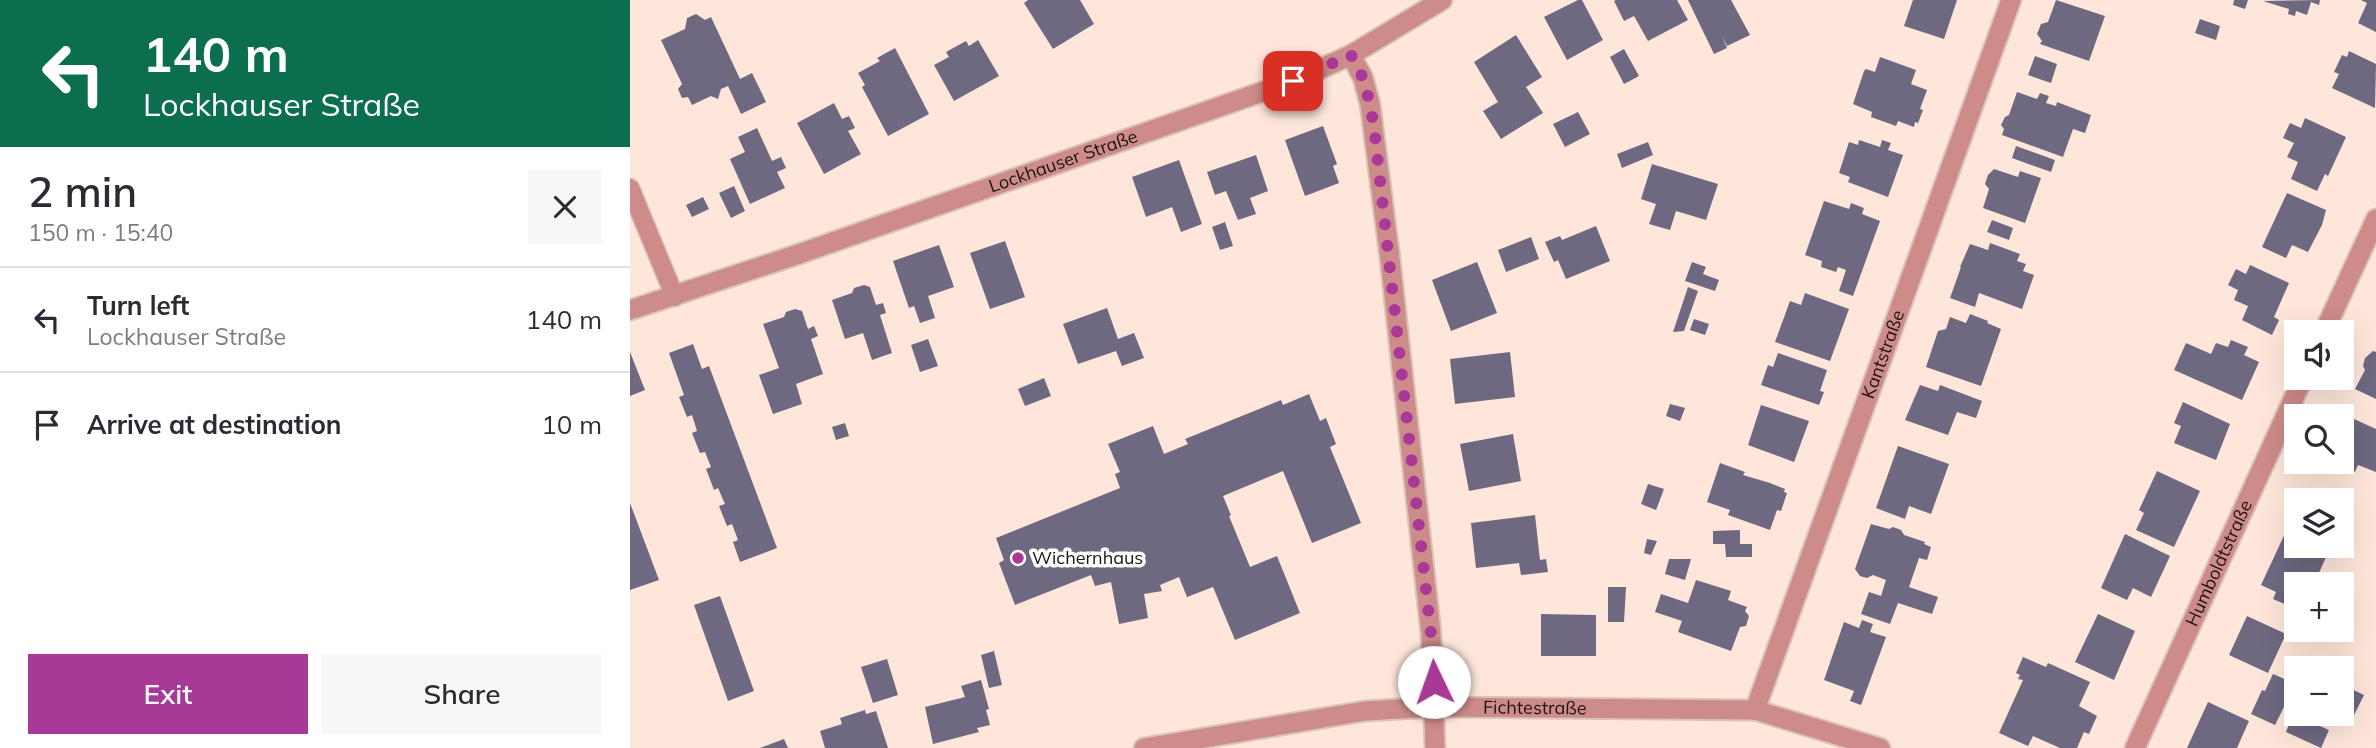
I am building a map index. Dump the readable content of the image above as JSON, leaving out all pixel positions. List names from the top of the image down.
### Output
{
  "streets": {
    "street": [
      "Lockhauser Straße",
      "Kantstraße",
      "Humboldtstraße",
      "Fichtestraße"
    ]
  },
  "crossings": [
    ["Kantstraße", "Fichtestraße"]
  ],
  "places": ["Wichernhaus"],
  "page": {
    "turn": ["140 m", "Lockhauser Straße"],
    "heading": ["2 min", "150 m · 15:40"],
    "list": [
      {
        "name": "Turn left",
        "note": "Lockhauser Straße",
        "value": "140 m"
      },
      {
        "name": "Arrive at destination",
        "value": "10 m"
      }
    ],
    "map_buttons": ["+", "−"],
    "buttons": ["Exit", "Share"]
  }
}
